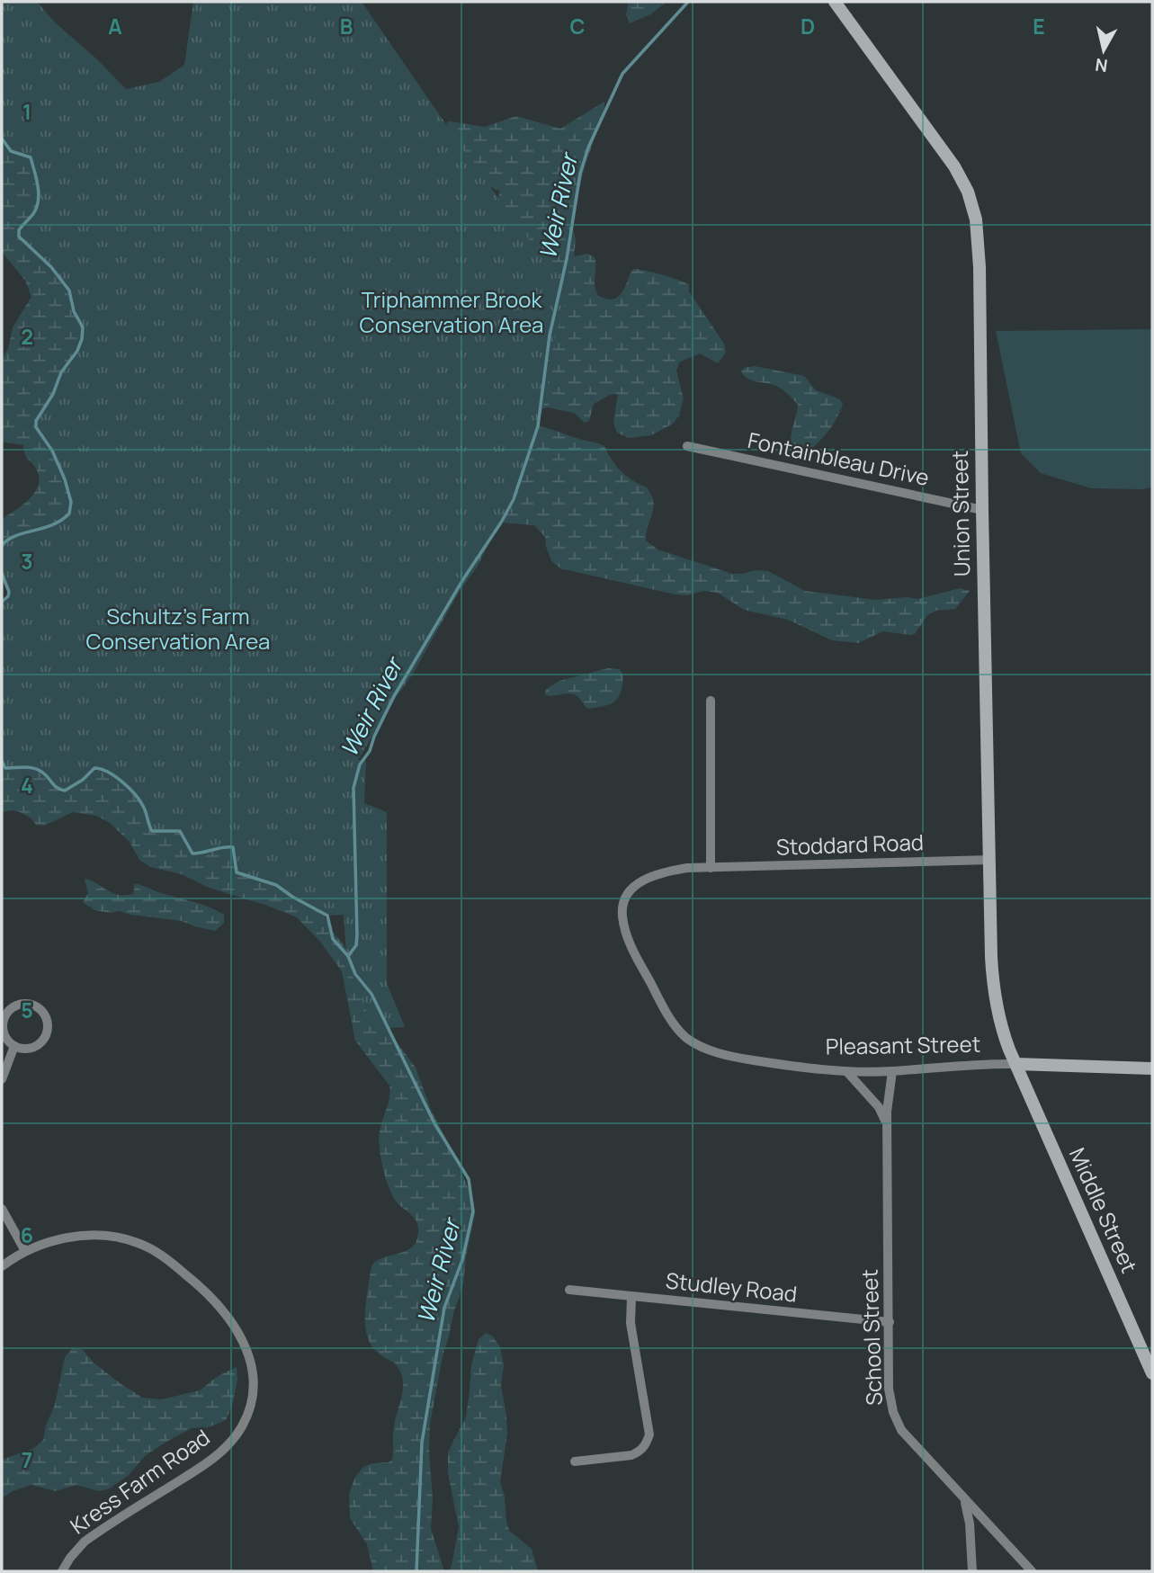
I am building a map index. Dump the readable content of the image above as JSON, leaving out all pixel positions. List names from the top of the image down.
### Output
{
  "streets": {
    "street": [
      "Fontainbleau Drive",
      "Union Street",
      "Stoddard Road",
      "Pleasant Street",
      "Middle Street",
      "Studley Road",
      "School Street",
      "Kress Farm Road"
    ]
  },
  "crossings": [
    ["Fontainbleau Drive", "Union Street"],
    ["Union Street", "Stoddard Road"],
    ["Union Street", "Pleasant Street"],
    ["Union Street", "Middle Street"],
    ["Stoddard Road", "Pleasant Street"],
    ["Pleasant Street", "Middle Street"],
    ["Pleasant Street", "School Street"],
    ["Studley Road", "School Street"]
  ],
  "water": ["Weir River"],
  "parks": ["Triphammer Brook Conservation Area", "Schultz's Farm Conservation Area"],
  "north": "bottom",
  "grid": {
    "columns": [
      "A",
      "B",
      "C",
      "D",
      "E"
    ],
    "rows": [
      "1",
      "2",
      "3",
      "4",
      "5",
      "6",
      "7"
    ]
  }
}
